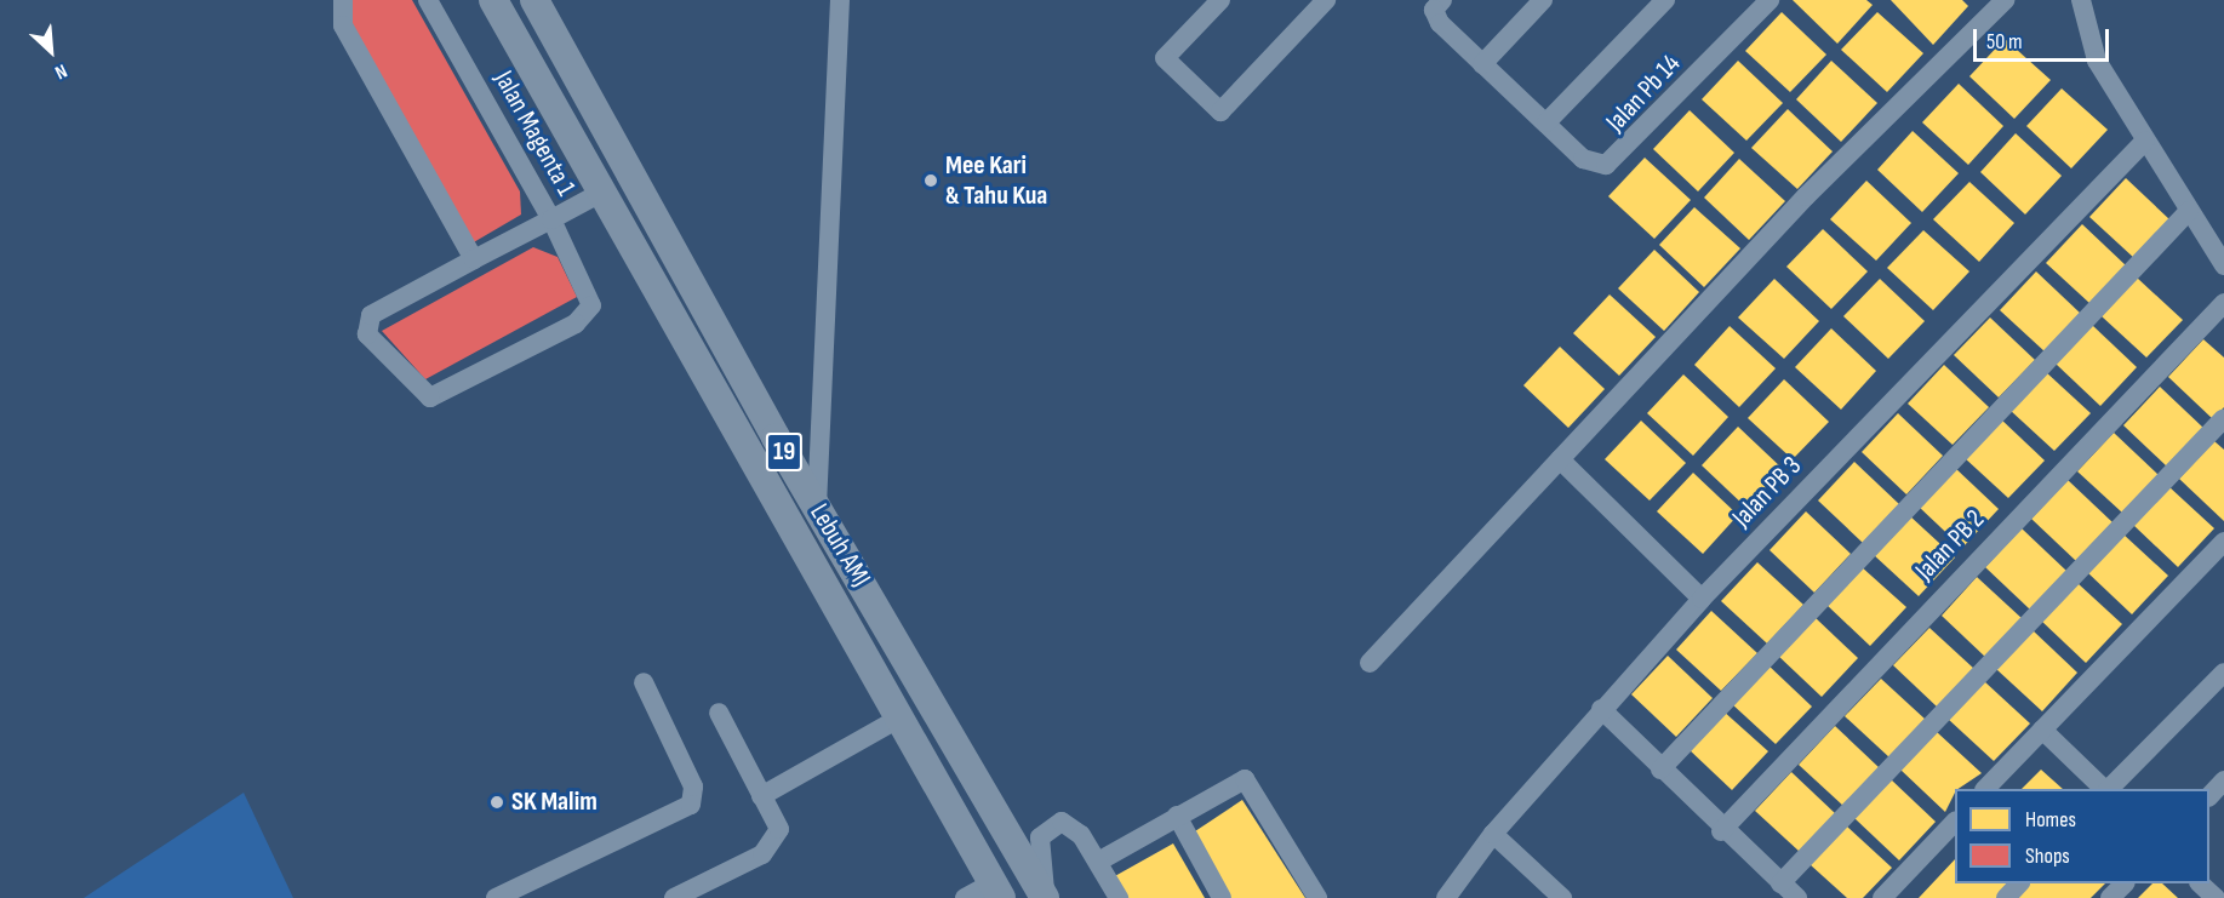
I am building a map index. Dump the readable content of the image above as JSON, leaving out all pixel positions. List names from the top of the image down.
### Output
{
  "streets": {
    "highway": ["19", "Lebuh AMJ"],
    "street": [
      "Jalan Pb 14",
      "Jalan Magenta 1",
      "Jalan PB 3",
      "Jalan PB 2"
    ]
  },
  "places": ["Mee Kari & Tahu Kua", "SK Malim"],
  "legend": ["Homes", "Shops"],
  "scale_bar": "50 m",
  "north": "bottom right"
}
